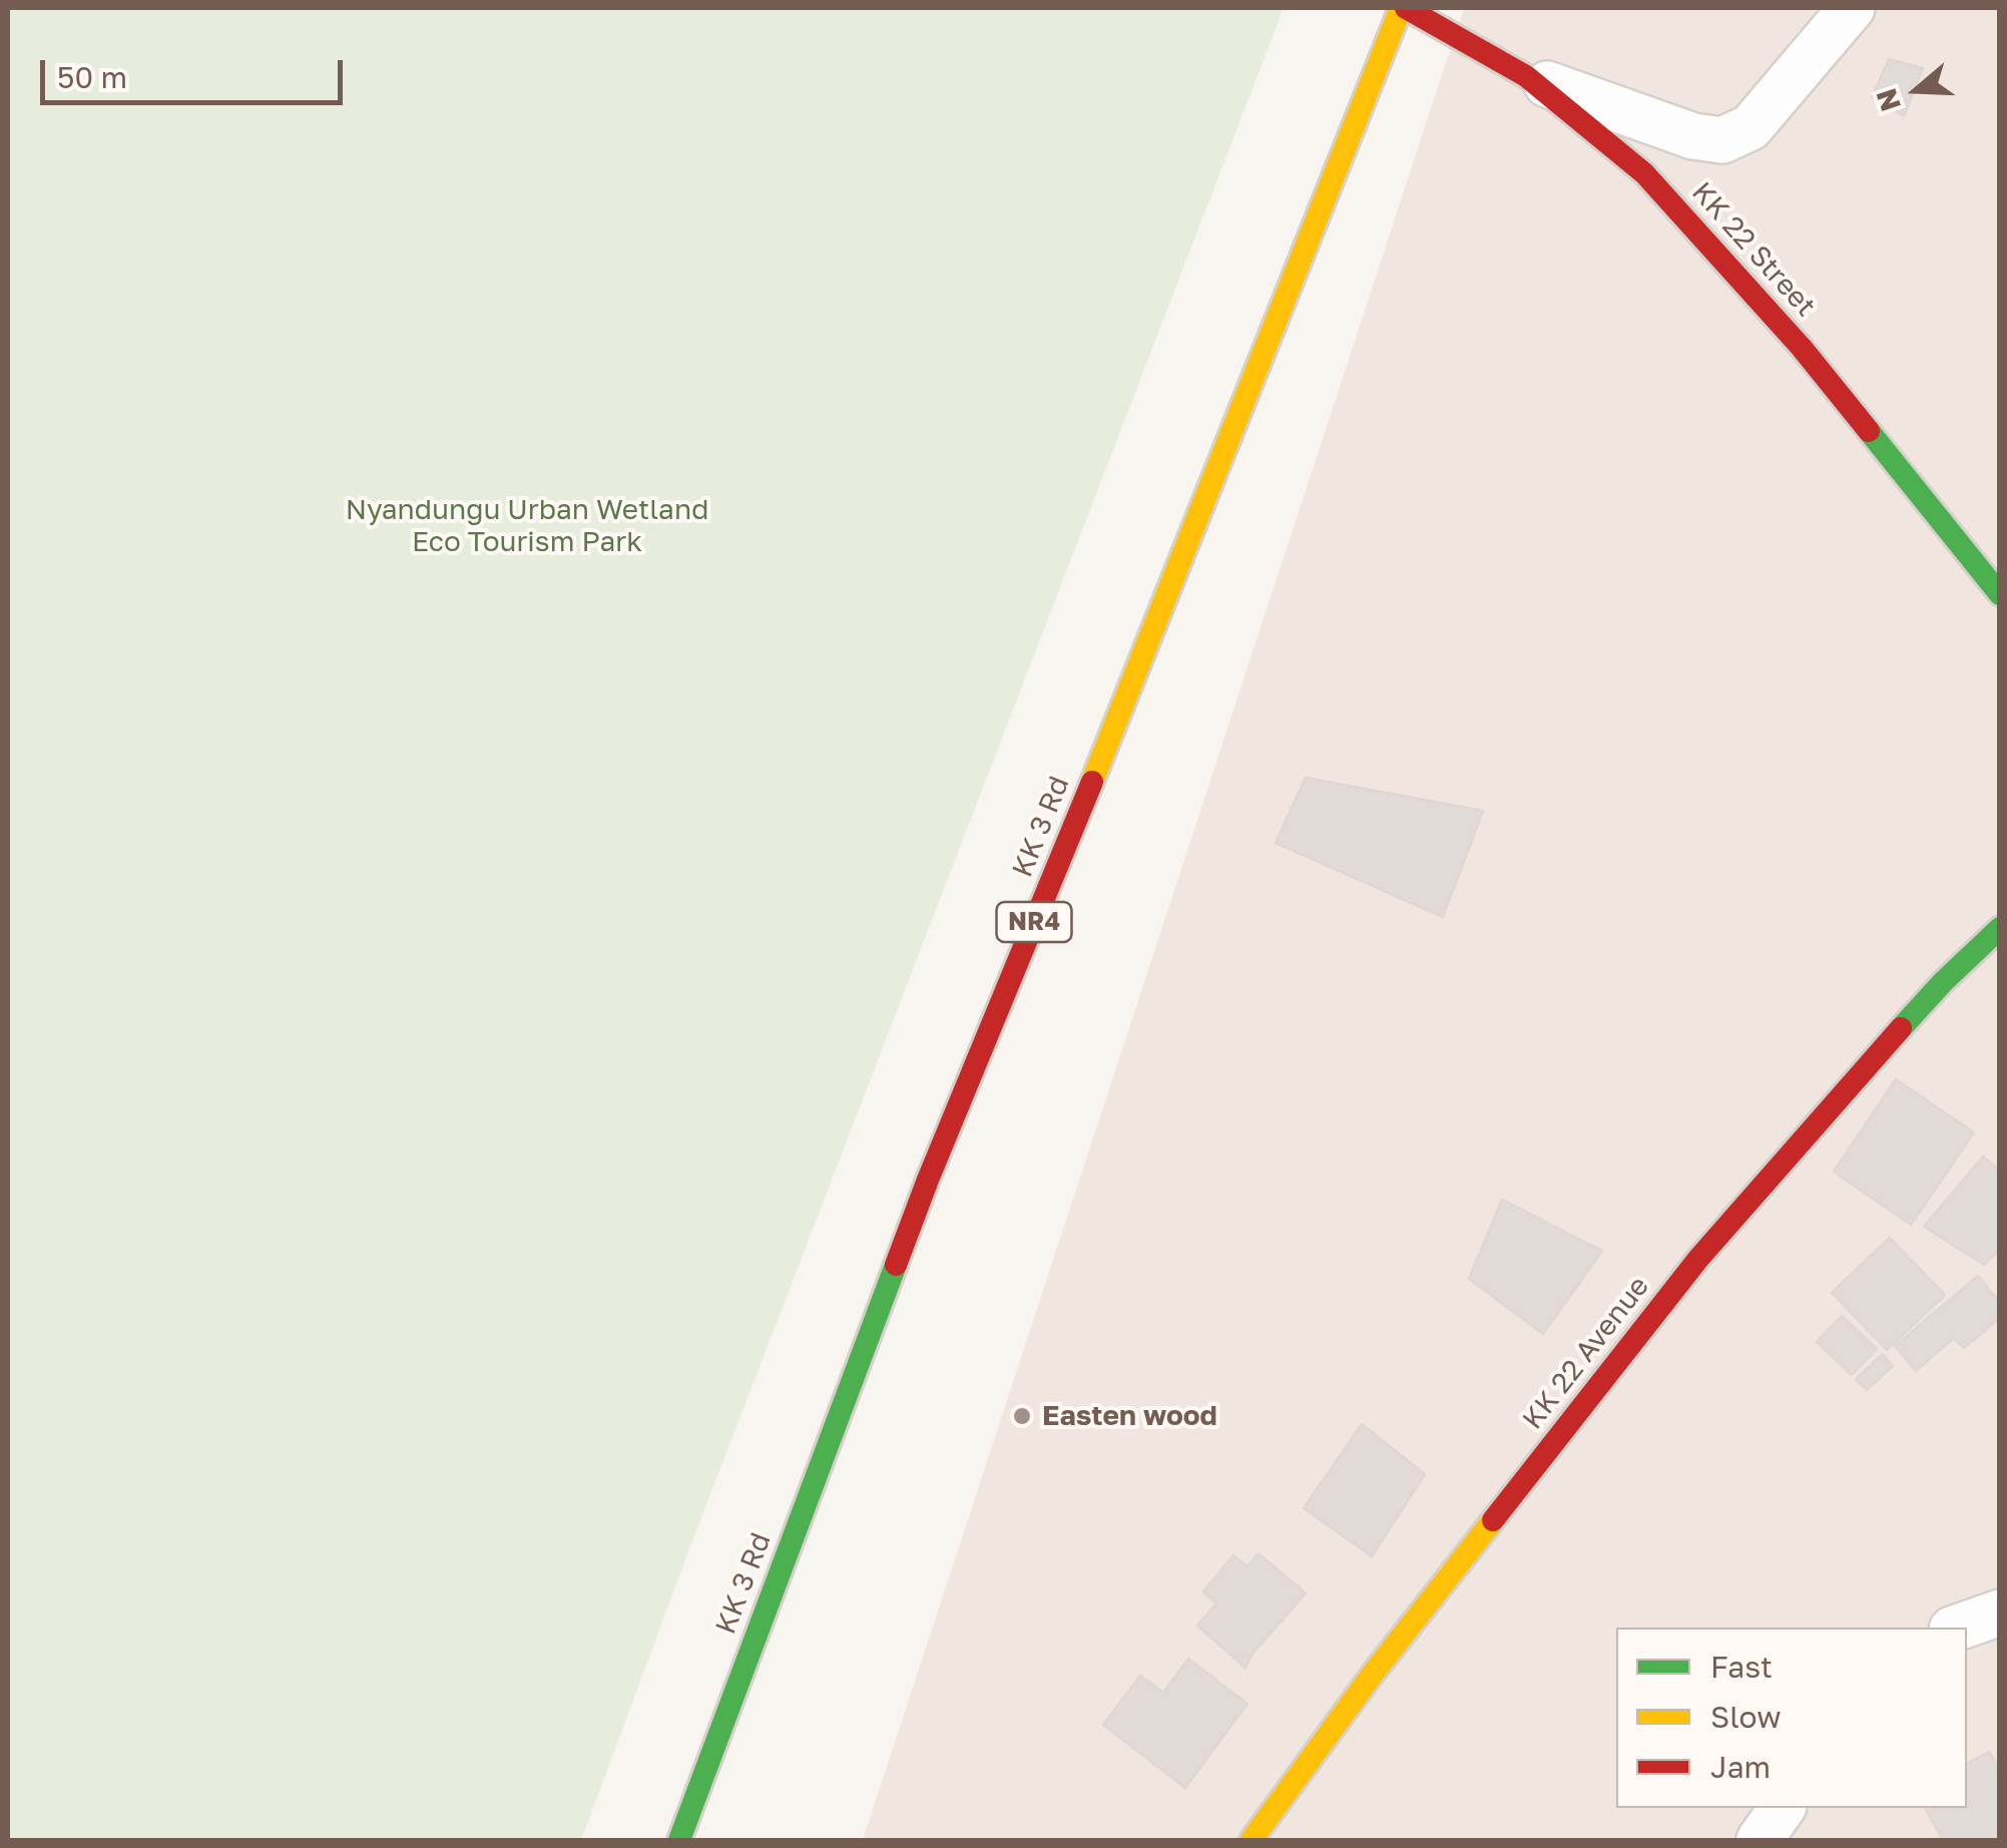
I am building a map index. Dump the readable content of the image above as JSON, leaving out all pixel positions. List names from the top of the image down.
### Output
{
  "streets": {
    "main road": [
      "KK 22 Street",
      "KK 3 Rd",
      "NR4",
      "KK 22 Avenue"
    ]
  },
  "crossings": [
    ["KK 22 Street", "KK 3 Rd"]
  ],
  "parks": ["Nyandungu Urban Wetland Eco Tourism Park"],
  "places": ["Easten wood"],
  "legend": ["Fast", "Slow", "Jam"],
  "scale_bar": "50 m",
  "north": "left"
}
